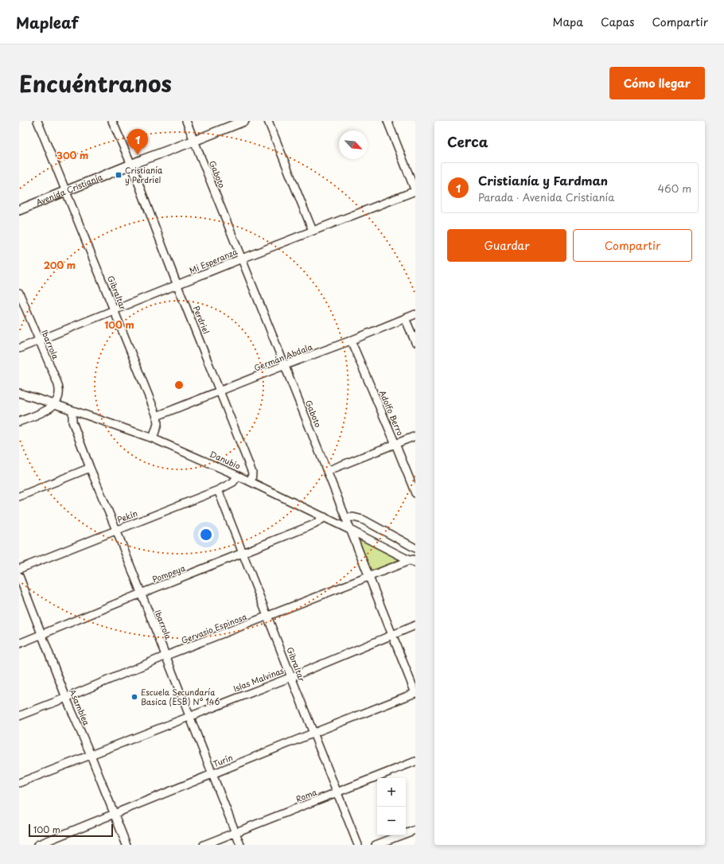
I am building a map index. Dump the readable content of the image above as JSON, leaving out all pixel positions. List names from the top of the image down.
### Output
{
  "streets": {
    "main road": ["Avenida Cristianía"],
    "street": [
      "Gaboto",
      "Mi Esperanza",
      "Gibraltar",
      "Perdriel",
      "Ibarrola",
      "Germán Abdala",
      "Adolfo Berro",
      "Danubio",
      "Pekín",
      "Pompeya",
      "Gervasio Espinosa",
      "Islas Malvinas",
      "Asamblea",
      "Turín",
      "Roma"
    ]
  },
  "crossings": [
    ["Gaboto", "Avenida Cristianía"],
    ["Gaboto", "Mi Esperanza"],
    ["Gaboto", "Germán Abdala"],
    ["Gaboto", "Danubio"],
    ["Gaboto", "Gervasio Espinosa"],
    ["Gaboto", "Islas Malvinas"],
    ["Gaboto", "Turín"],
    ["Avenida Cristianía", "Gibraltar"],
    ["Avenida Cristianía", "Perdriel"],
    ["Mi Esperanza", "Gibraltar"],
    ["Mi Esperanza", "Perdriel"],
    ["Mi Esperanza", "Ibarrola"],
    ["Gibraltar", "Germán Abdala"],
    ["Gibraltar", "Danubio"],
    ["Gibraltar", "Pekín"],
    ["Gibraltar", "Pompeya"],
    ["Gibraltar", "Gervasio Espinosa"],
    ["Gibraltar", "Islas Malvinas"],
    ["Gibraltar", "Turín"],
    ["Gibraltar", "Roma"],
    ["Perdriel", "Germán Abdala"],
    ["Perdriel", "Danubio"],
    ["Ibarrola", "Danubio"],
    ["Ibarrola", "Pekín"],
    ["Ibarrola", "Pompeya"],
    ["Ibarrola", "Gervasio Espinosa"],
    ["Ibarrola", "Islas Malvinas"],
    ["Ibarrola", "Turín"],
    ["Ibarrola", "Roma"],
    ["Germán Abdala", "Adolfo Berro"],
    ["Danubio", "Pekín"],
    ["Danubio", "Pompeya"],
    ["Danubio", "Gervasio Espinosa"],
    ["Pompeya", "Asamblea"],
    ["Gervasio Espinosa", "Asamblea"],
    ["Islas Malvinas", "Asamblea"],
    ["Asamblea", "Turín"]
  ],
  "places": {
    "transit": ["Cristianía y Perdriel"],
    "other": ["Escuela Secundaría Basica (ESB) N° 146"]
  },
  "scale_bar": "100 m",
  "north": "bottom right",
  "page": {
    "header": "Mapleaf",
    "nav": ["Mapa", "Capas", "Compartir"],
    "title": "Encuéntranos",
    "buttons": [
      "Cómo llegar",
      ["Guardar", "Compartir"]
    ],
    "heading": "Cerca",
    "pins": "1",
    "list": [
      {
        "mark": "1",
        "name": "Cristianía y Fardman",
        "note": "Parada · Avenida Cristianía",
        "value": "460 m"
      }
    ],
    "map_buttons": ["+", "−"],
    "scale": "100 m"
  },
  "rings": ["300 m", "200 m", "100 m"]
}
